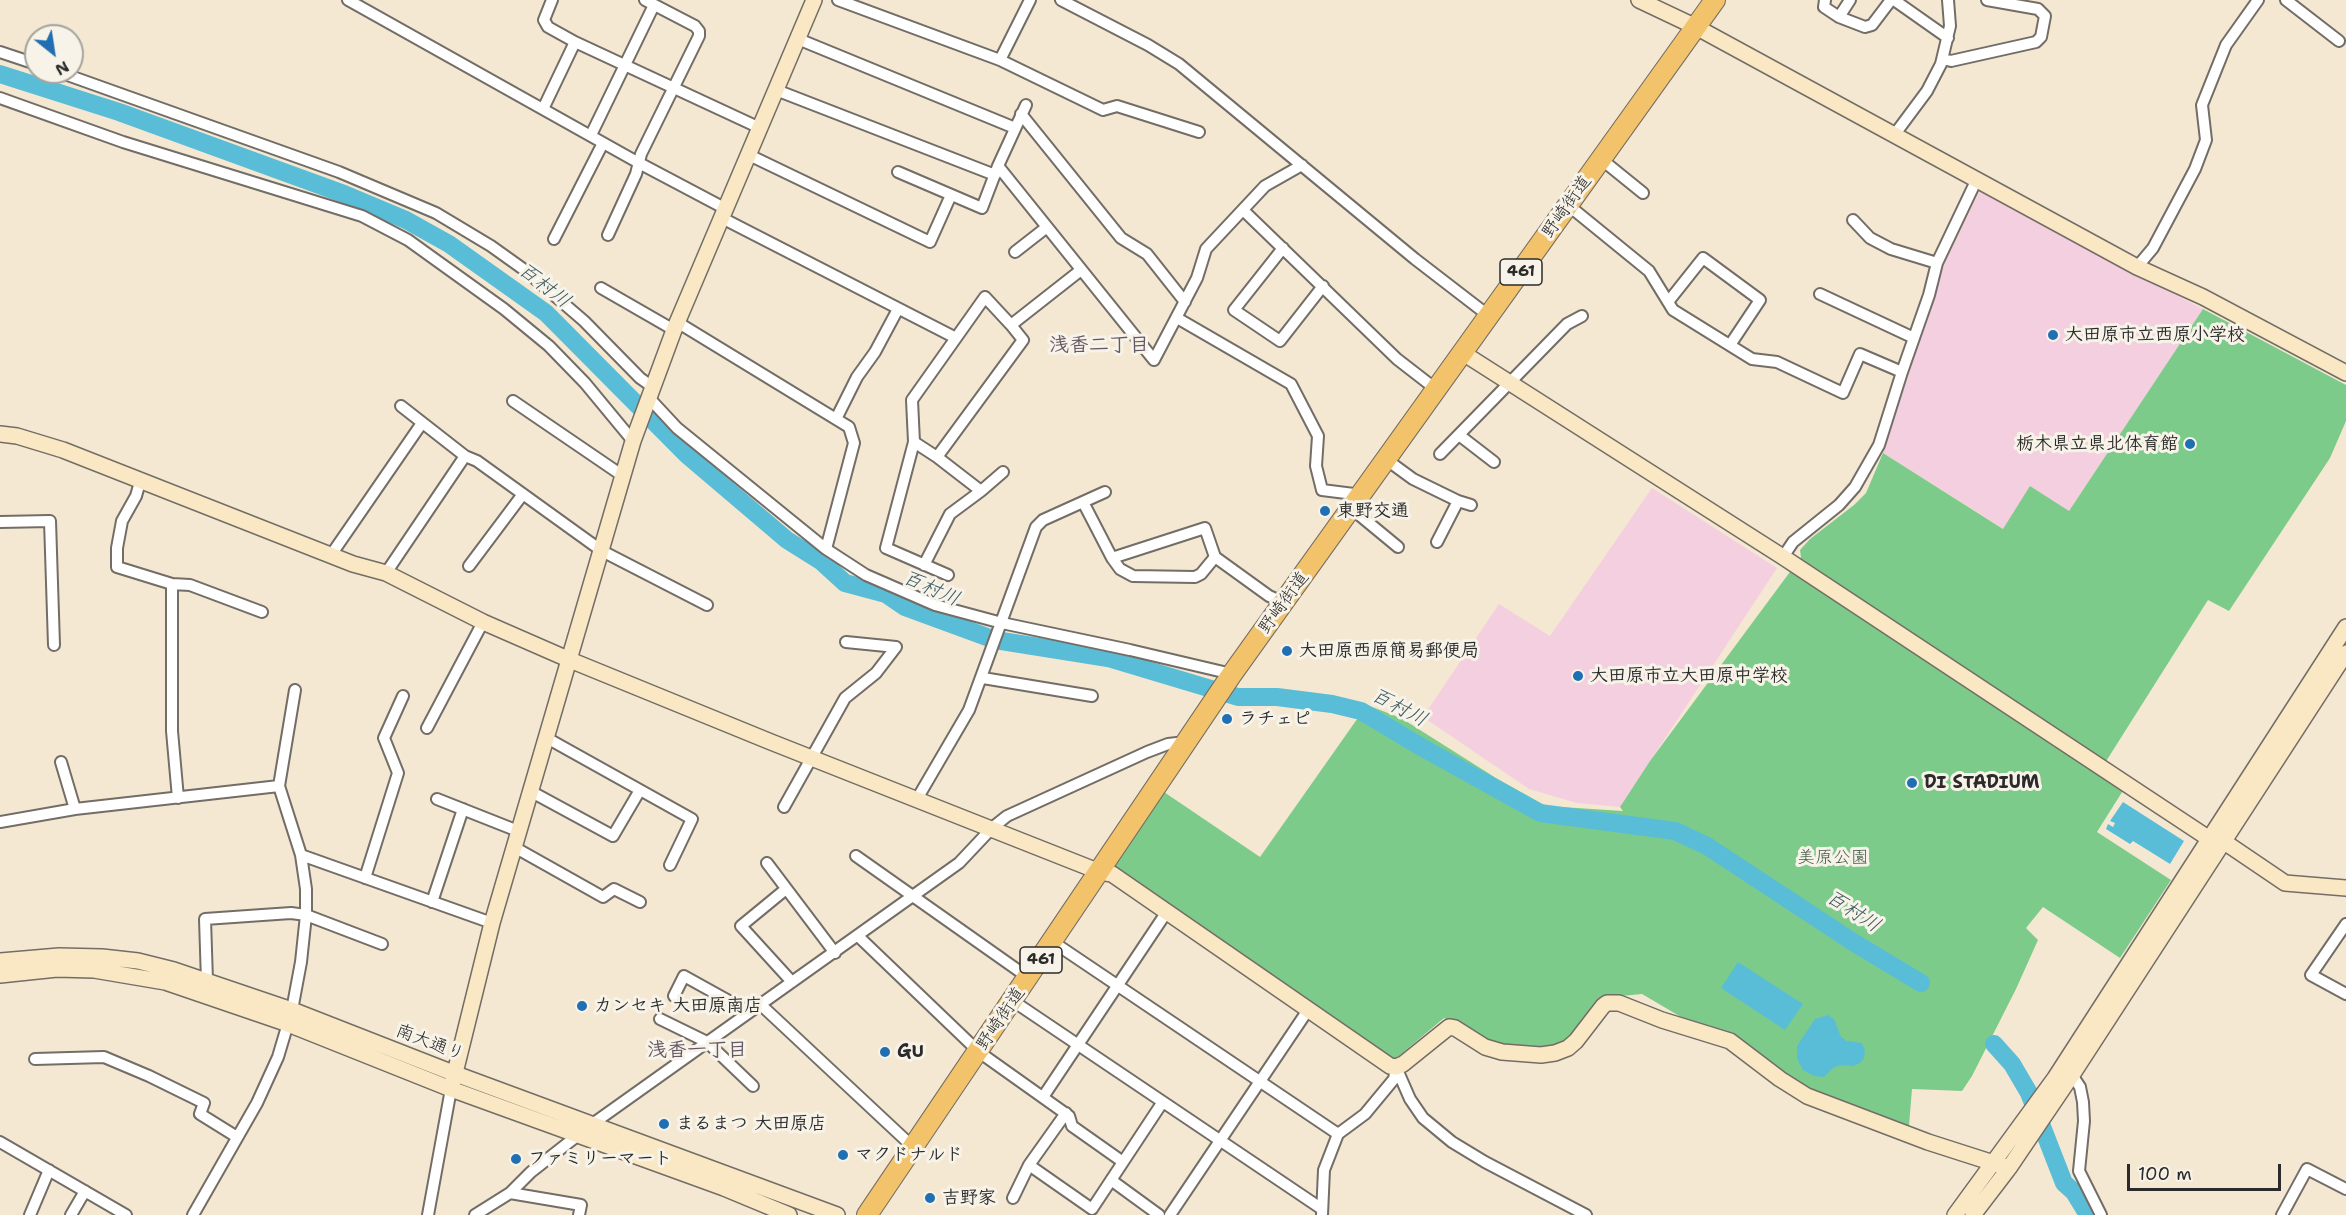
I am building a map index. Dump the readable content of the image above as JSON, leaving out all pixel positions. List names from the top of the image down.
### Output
{
  "streets": {
    "highway": ["野崎街道", "461"],
    "street": ["南大通り"]
  },
  "districts": ["浅香二丁目", "浅香一丁目"],
  "water": ["百村川"],
  "parks": ["美原公園"],
  "places": [
    "大田原市立西原小学校",
    "栃木県立県北体育館",
    "東野交通",
    "大田原西原簡易郵便局",
    "大田原市立大田原中学校",
    "ラチェピ",
    "DI STADIUM",
    "カンセキ 大田原南店",
    "GU",
    "まるまつ 大田原店",
    "マクドナルド",
    "ファミリーマート",
    "吉野家"
  ],
  "scale_bar": "100 m",
  "north": "bottom right"
}
